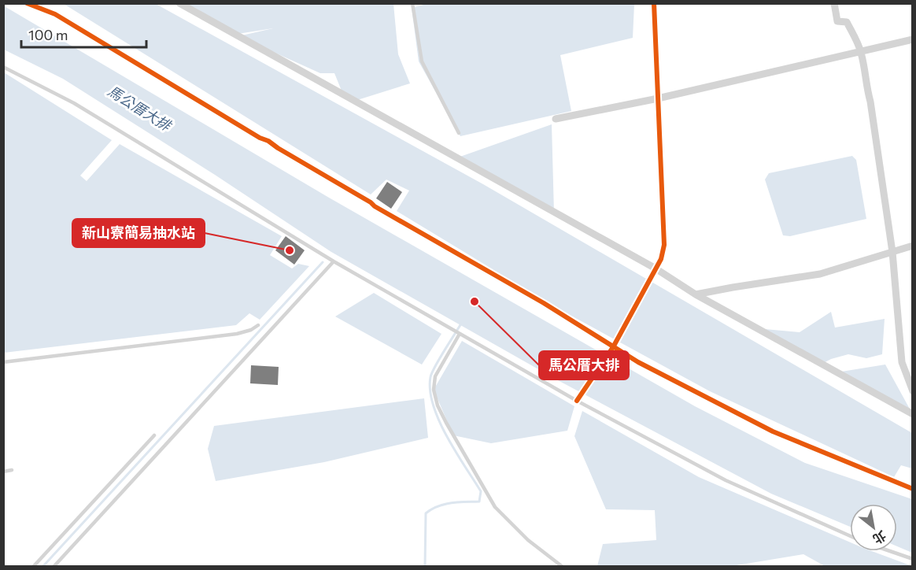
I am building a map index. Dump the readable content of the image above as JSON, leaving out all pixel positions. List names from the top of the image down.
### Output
{
  "water": ["馬公厝大排"],
  "places": ["新山寮簡易抽水站", "馬公厝大排"],
  "scale_bar": "100 m",
  "north": "bottom right"
}
